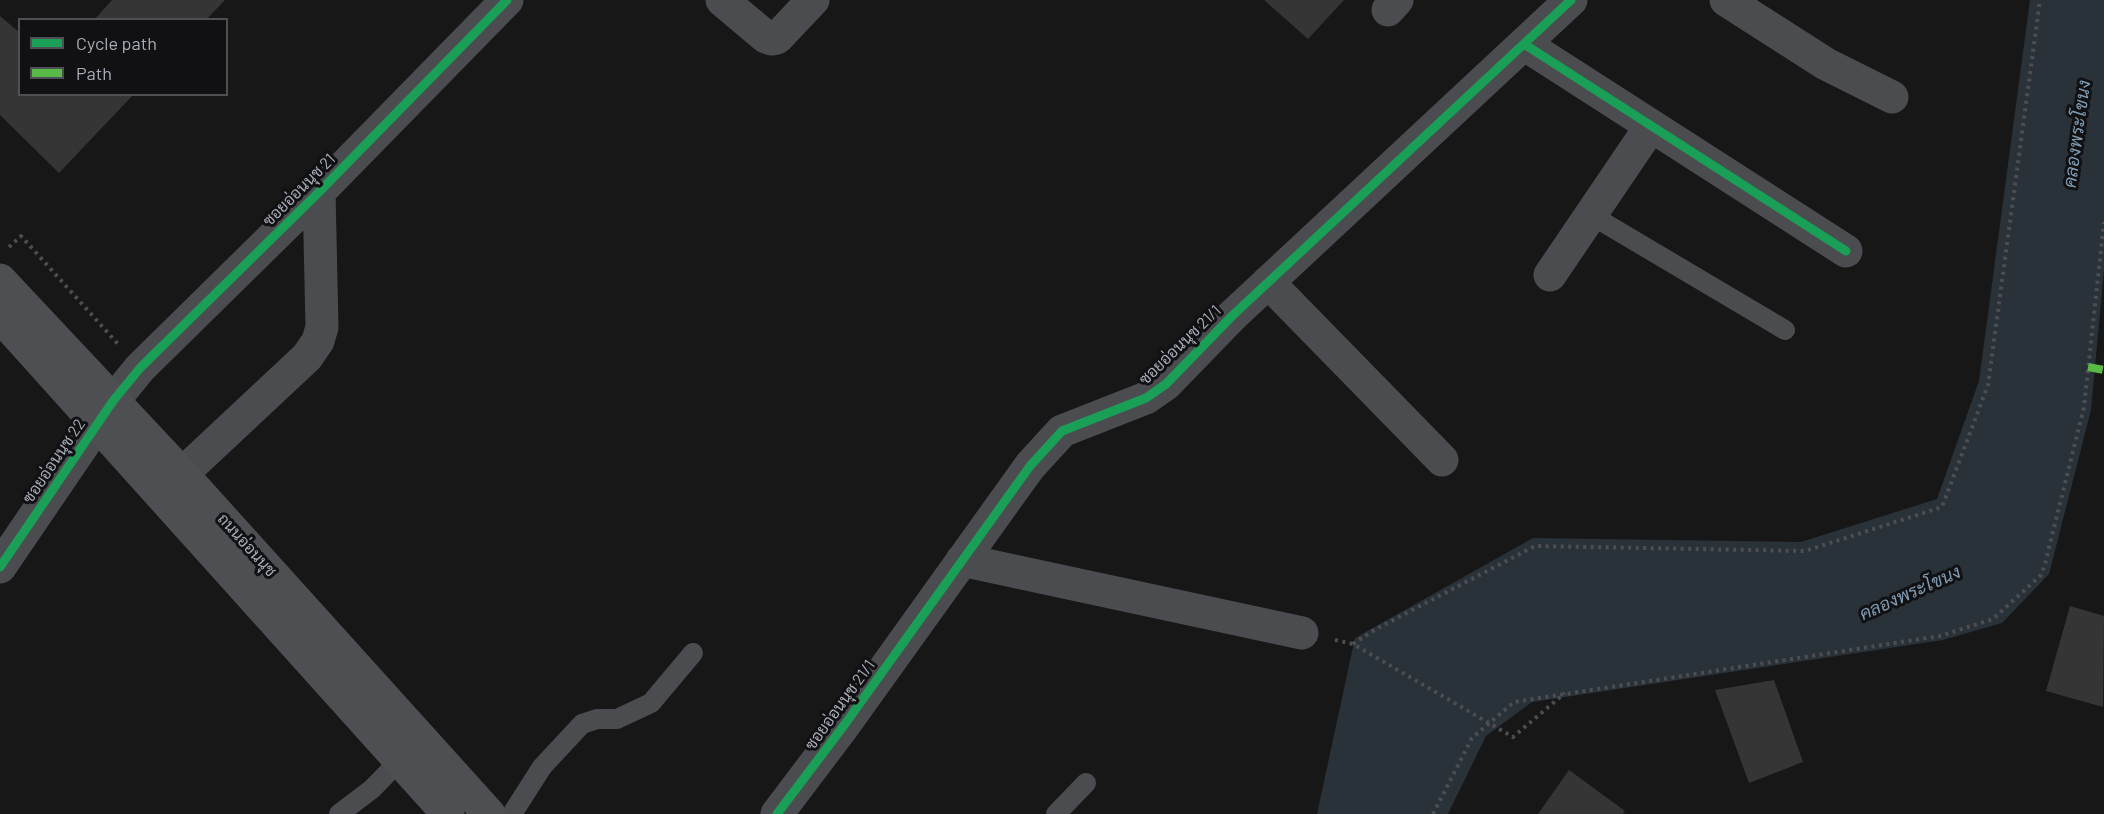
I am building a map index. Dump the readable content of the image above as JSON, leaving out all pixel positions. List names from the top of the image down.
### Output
{
  "streets": {
    "main road": ["ถนนอ่อนนุช"],
    "street": ["ซอยอ่อนนุช 21", "ซอยอ่อนนุช 21/1", "ซอยอ่อนนุช 22"]
  },
  "crossings": [
    ["ซอยอ่อนนุช 21", "ซอยอ่อนนุช 22"],
    ["ซอยอ่อนนุช 21", "ถนนอ่อนนุช"],
    ["ซอยอ่อนนุช 22", "ถนนอ่อนนุช"]
  ],
  "water": ["คลองพระโขนง"],
  "legend": ["Cycle path", "Path"]
}
